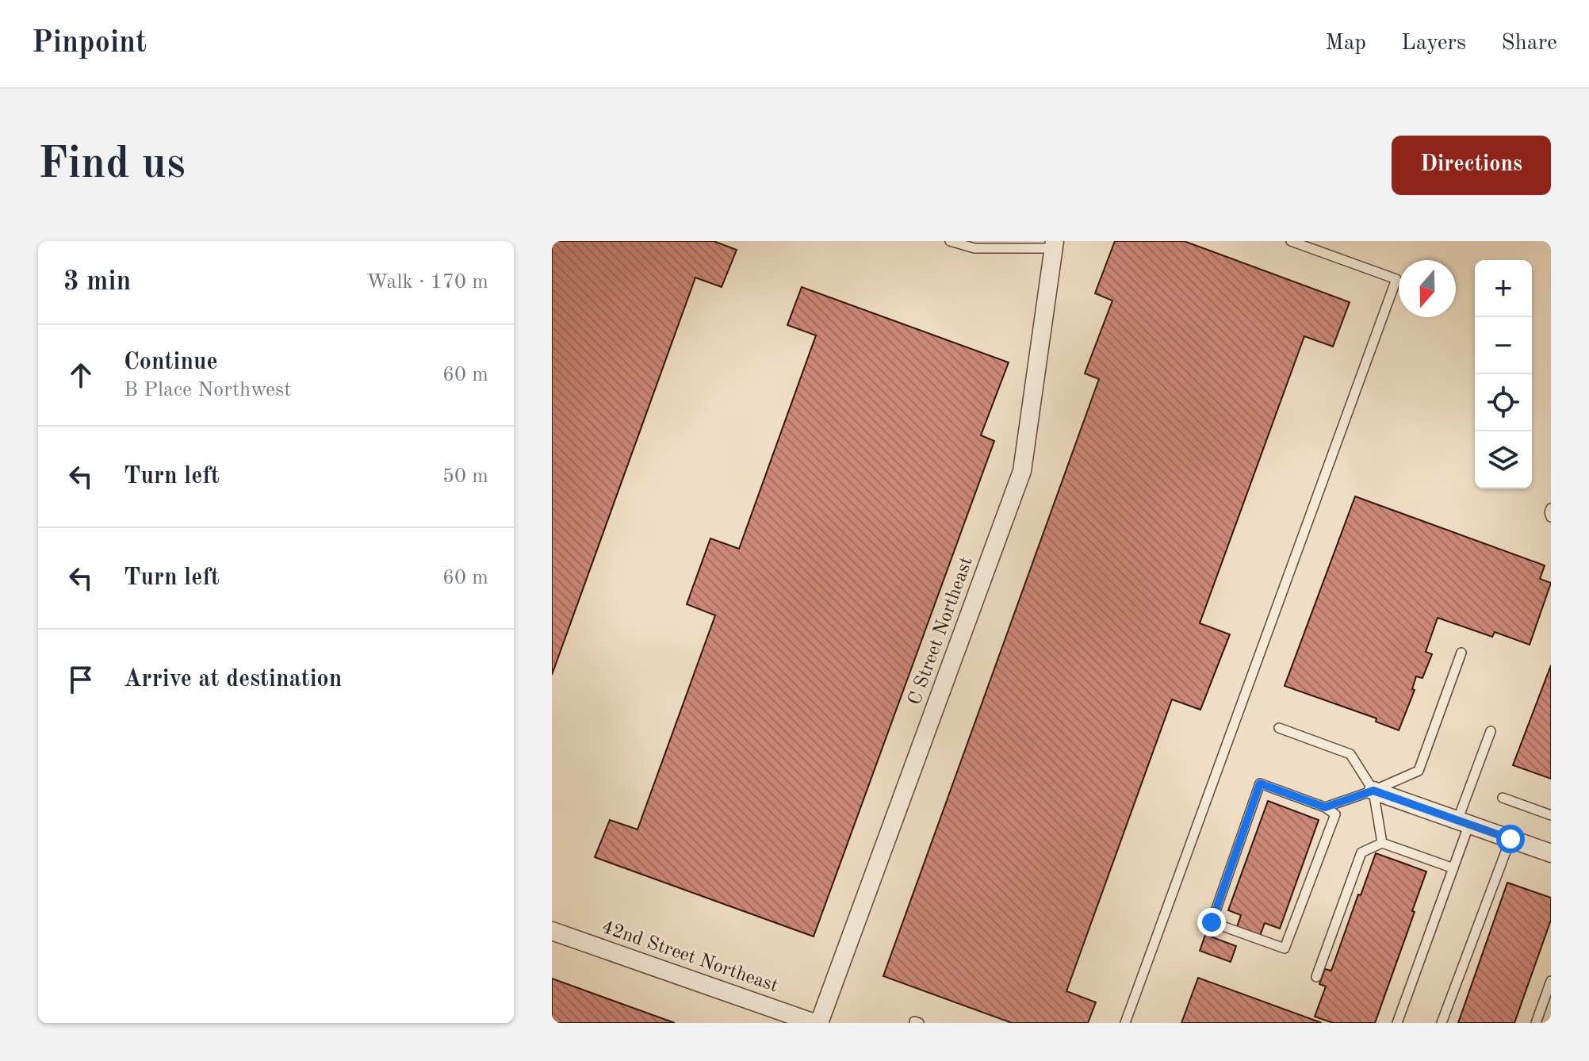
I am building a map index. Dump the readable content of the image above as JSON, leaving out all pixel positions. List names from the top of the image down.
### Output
{
  "streets": {
    "street": ["C Street Northeast", "42nd Street Northeast"]
  },
  "crossings": [
    ["C Street Northeast", "42nd Street Northeast"]
  ],
  "north": "bottom",
  "page": {
    "header": "Pinpoint",
    "nav": ["Map", "Layers", "Share"],
    "buttons": "Directions",
    "title": "Find us",
    "heading": ["3 min", "Walk · 170 m"],
    "map_buttons": ["+", "−"],
    "list": [
      ["Continue", "B Place Northwest", "60 m"],
      ["Turn left", "50 m"],
      ["Turn left", "60 m"],
      "Arrive at destination"
    ]
  }
}
